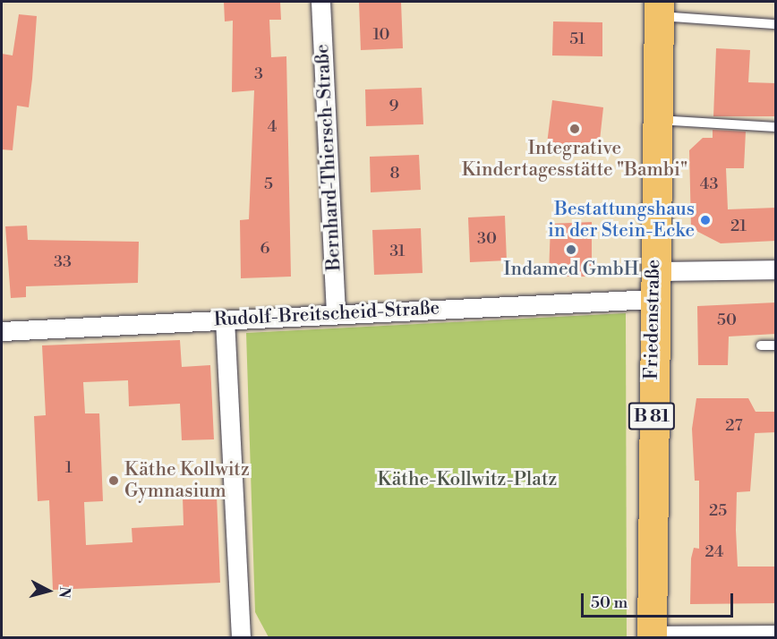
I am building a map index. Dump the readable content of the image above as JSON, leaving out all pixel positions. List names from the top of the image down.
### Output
{
  "streets": {
    "main road": ["Friedenstraße", "B 81"],
    "street": ["Bernhard-Thiersch-Straße", "Rudolf-Breitscheid-Straße"]
  },
  "crossings": [
    ["Bernhard-Thiersch-Straße", "Rudolf-Breitscheid-Straße"],
    ["Rudolf-Breitscheid-Straße", "Friedenstraße"]
  ],
  "parks": ["Käthe-Kollwitz-Platz"],
  "places": [
    "Integrative Kindertagesstätte \"Bambi\"",
    "Bestattungshaus in der Stein-Ecke",
    "Indamed GmbH",
    "Käthe Kollwitz Gymnasium"
  ],
  "house_numbers": [
    "10",
    "51",
    "3",
    "9",
    "4",
    "8",
    "5",
    "43",
    "21",
    "30",
    "6",
    "31",
    "33",
    "50",
    "27",
    "1",
    "25",
    "24"
  ],
  "scale_bar": "50 m",
  "north": "right"
}
